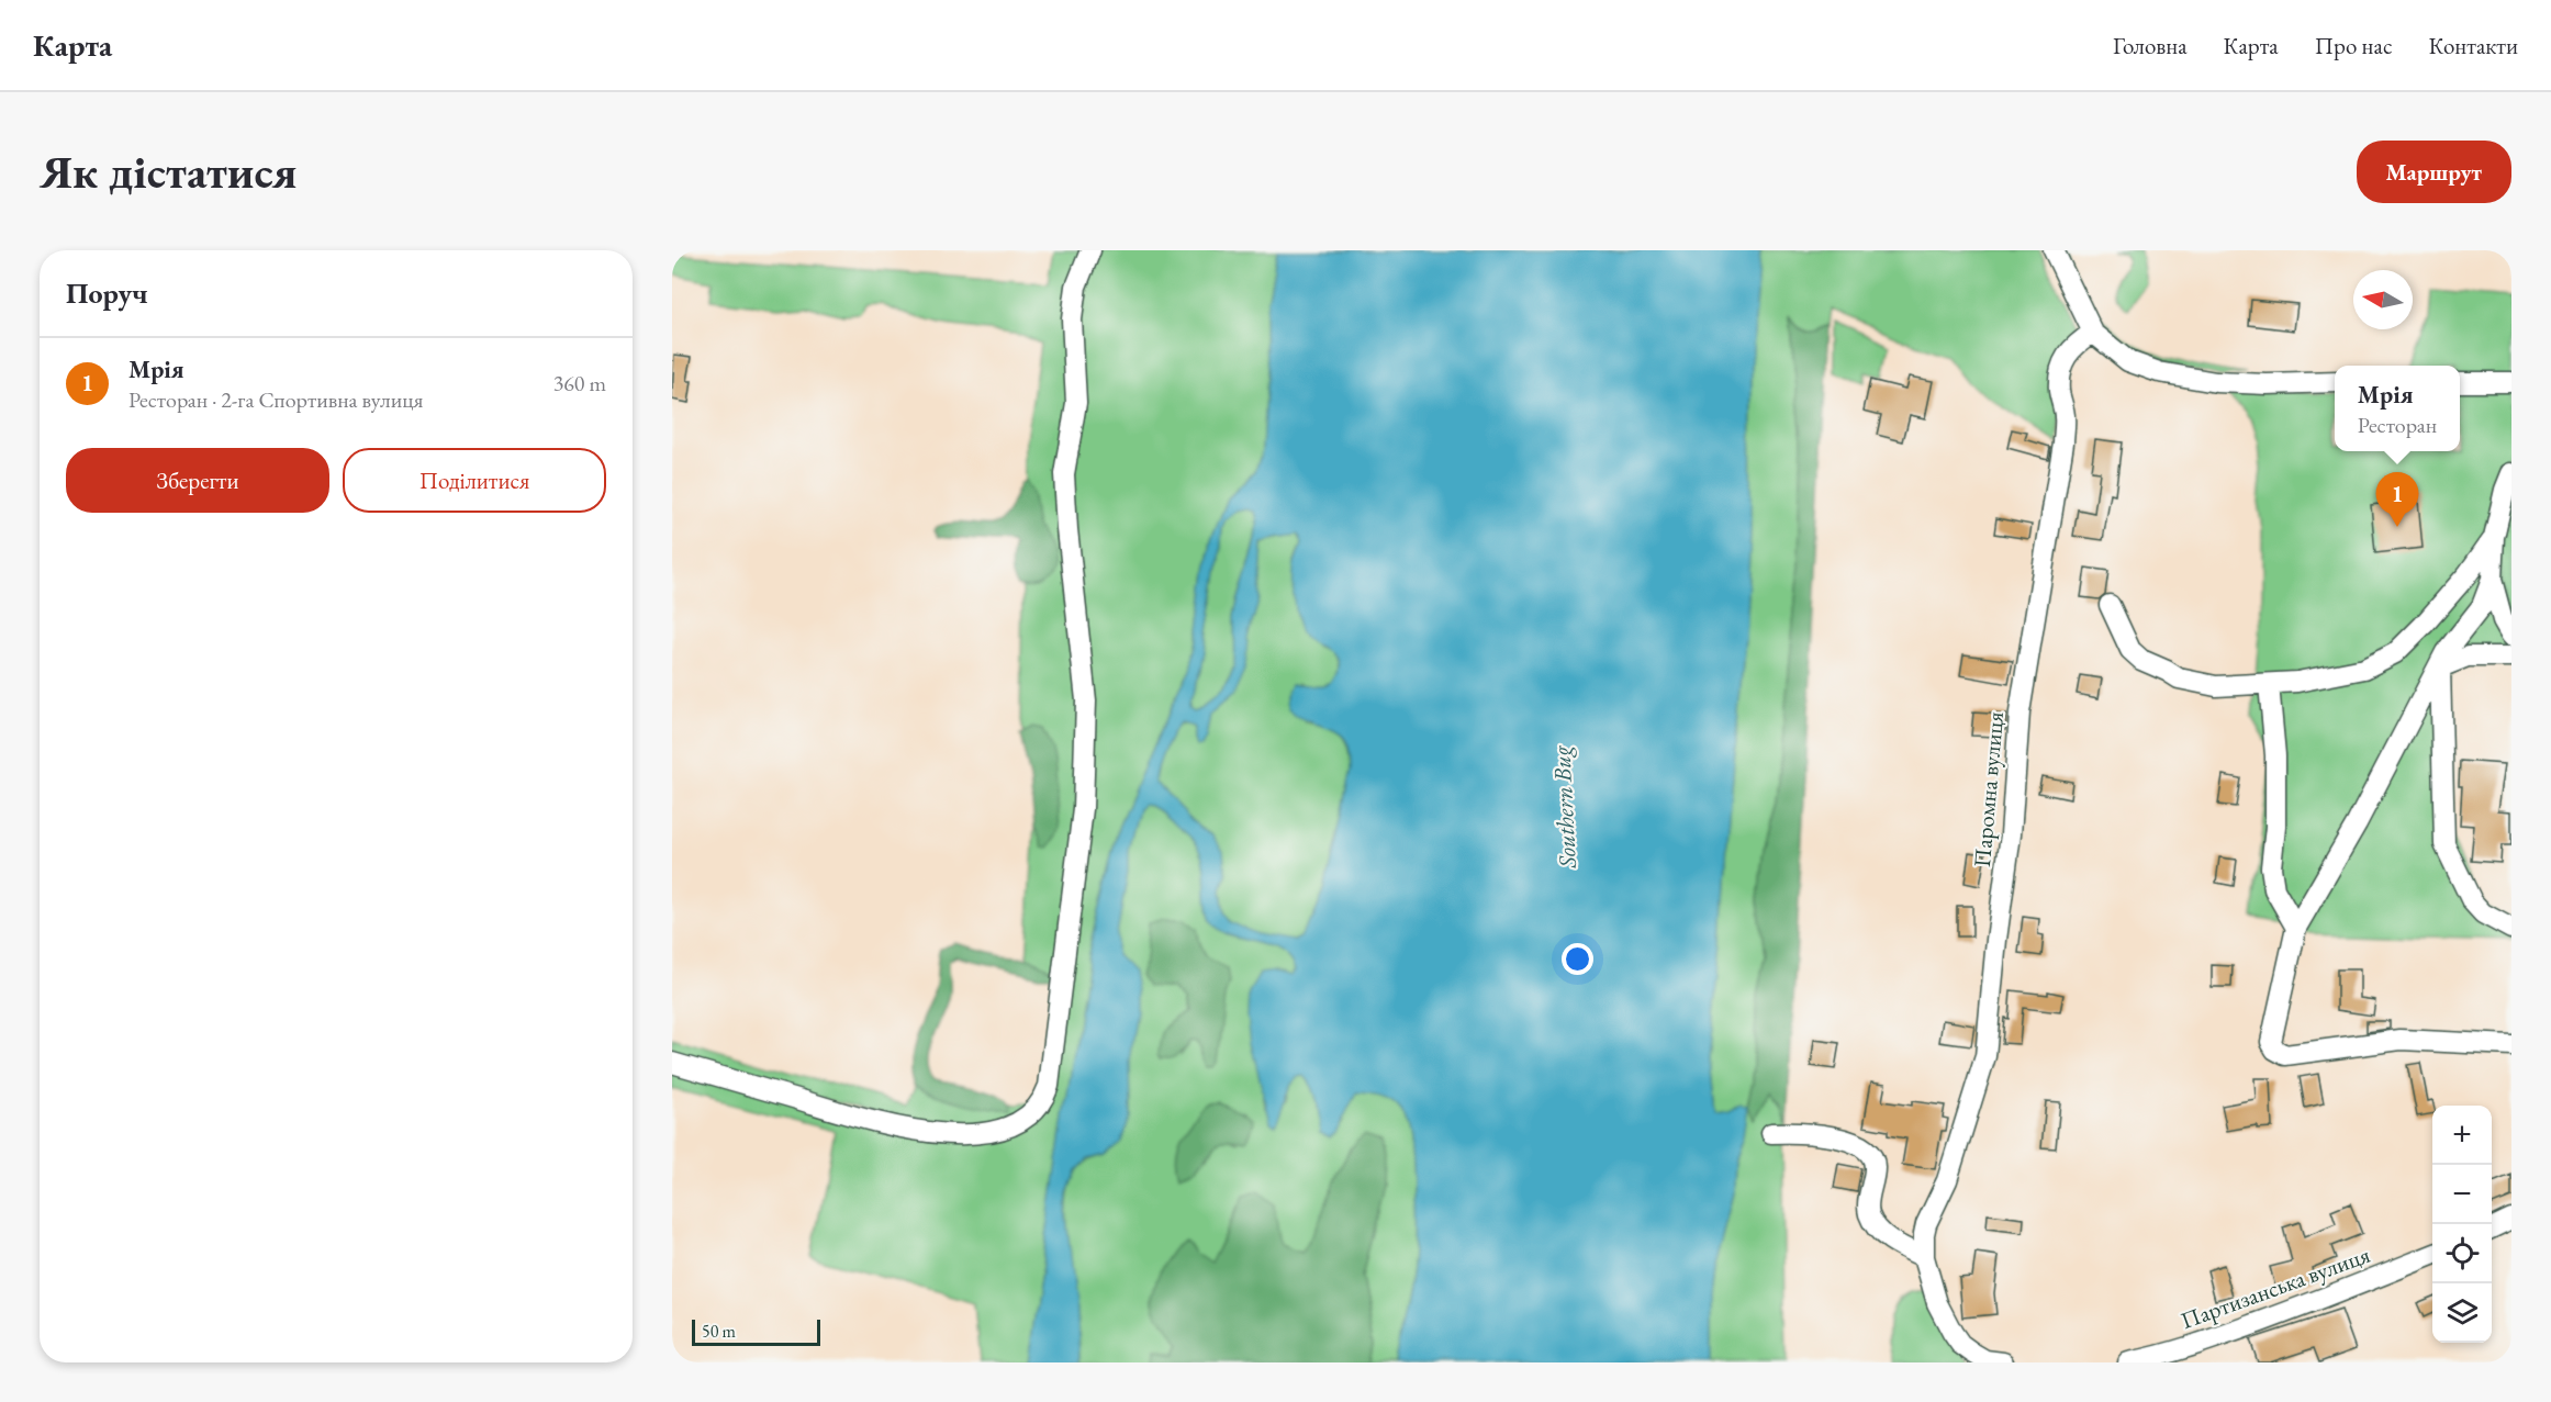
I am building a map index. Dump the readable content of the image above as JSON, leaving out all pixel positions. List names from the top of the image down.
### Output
{
  "streets": {
    "street": ["Паромна вулиця", "Партизанська вулиця"]
  },
  "water": ["Southern Bug"],
  "scale_bar": "50 m",
  "north": "left",
  "page": {
    "header": "Карта",
    "nav": [
      "Головна",
      "Карта",
      "Про нас",
      "Контакти"
    ],
    "buttons": [
      "Маршрут",
      ["Зберегти", "Поділитися"]
    ],
    "title": "Як дістатися",
    "heading": "Поруч",
    "list": [
      {
        "mark": "1",
        "name": "Мрія",
        "note": "Ресторан · 2-га Спортивна вулиця",
        "value": "360 m"
      }
    ],
    "popup": ["Мрія", "Ресторан"],
    "pins": "1",
    "map_buttons": ["+", "−"],
    "scale": "50 m"
  }
}
